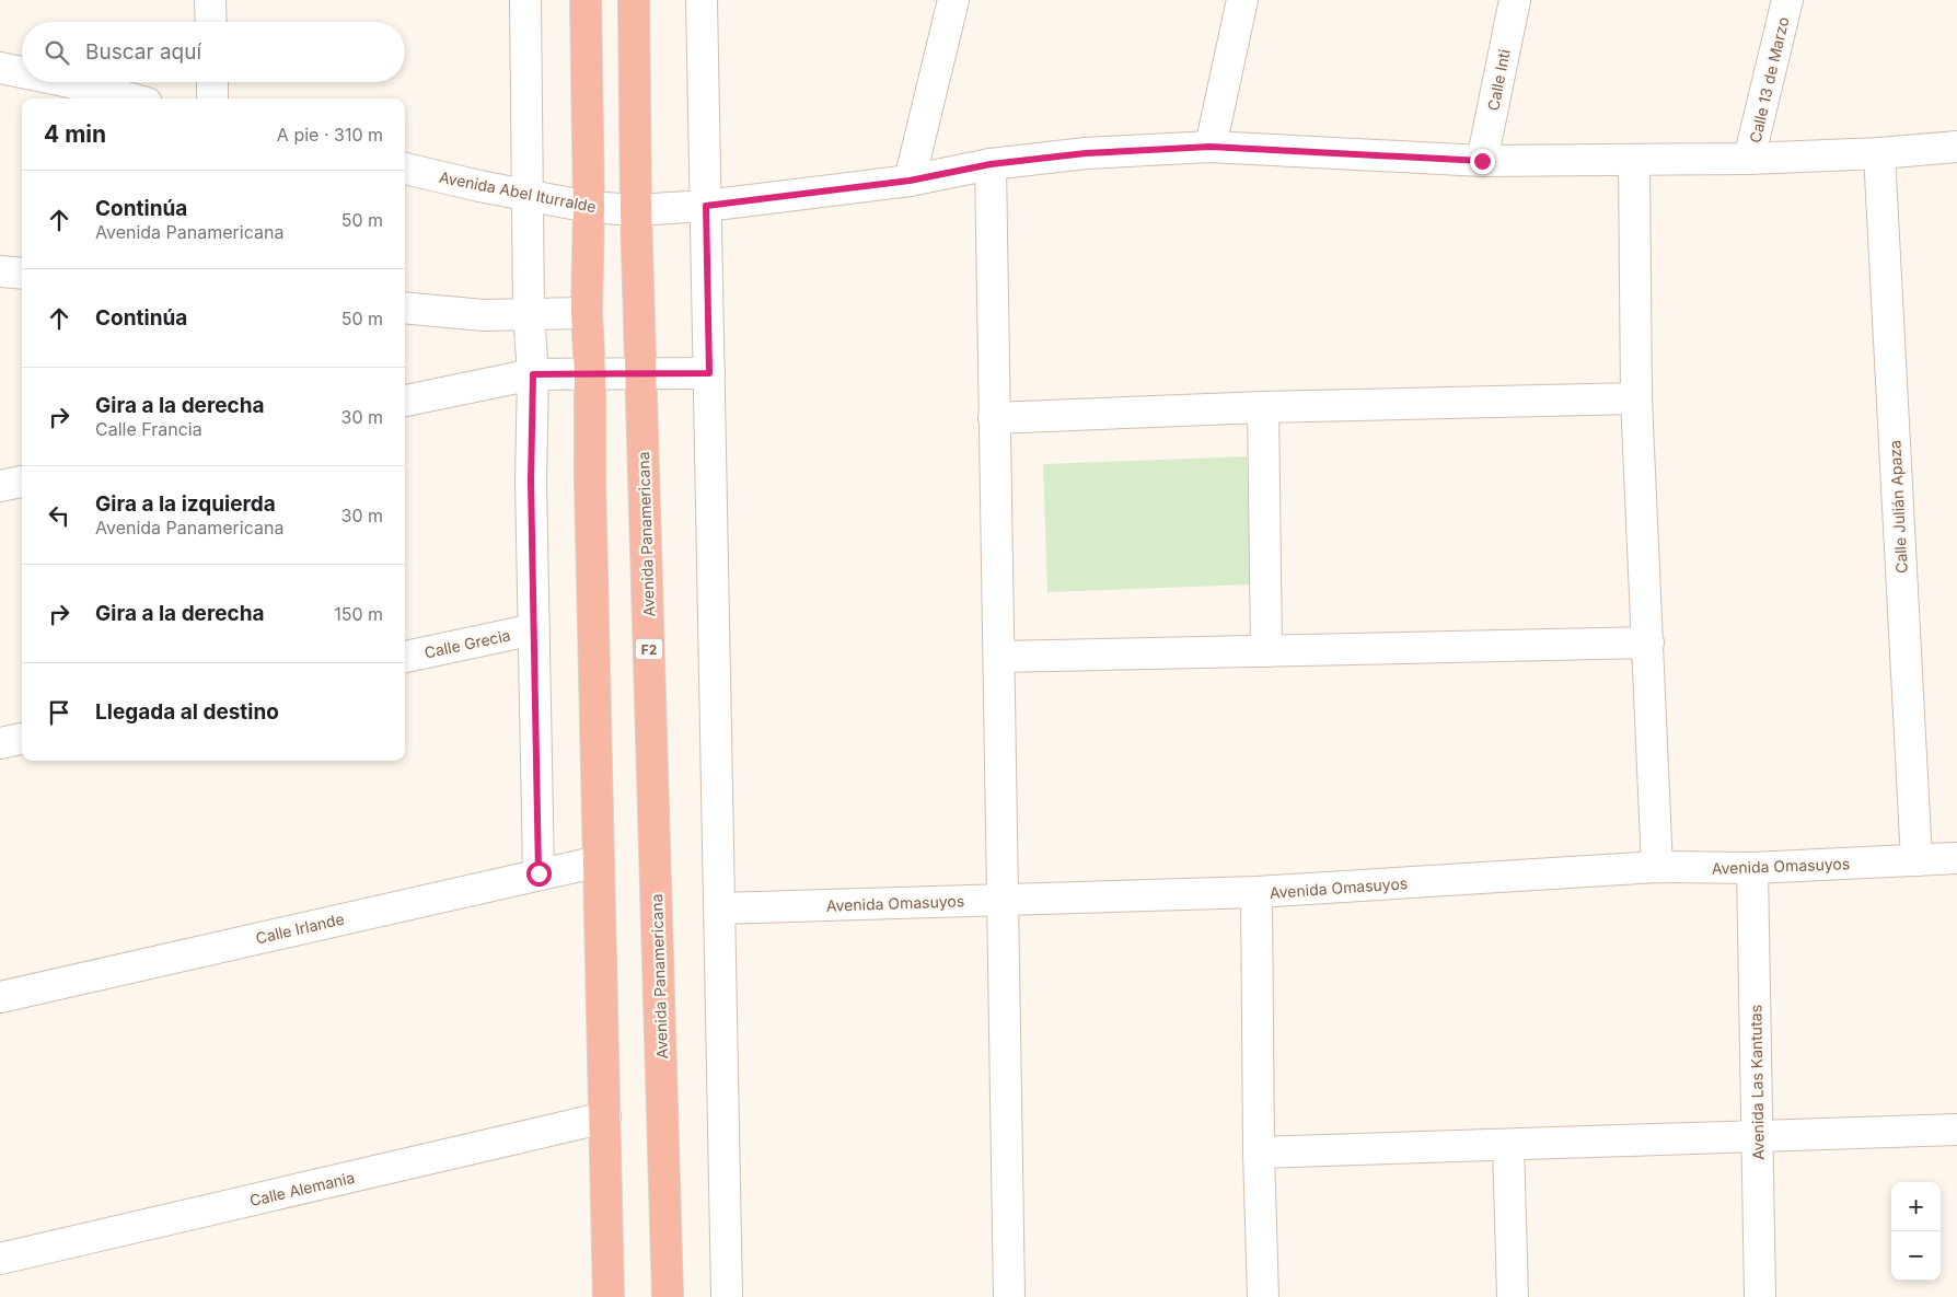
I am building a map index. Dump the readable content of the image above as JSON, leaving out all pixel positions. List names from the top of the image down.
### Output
{
  "streets": {
    "highway": ["Avenida Panamericana", "F2"],
    "street": [
      "Calle Inti",
      "Calle 13 de Marzo",
      "Avenida Abel Iturralde",
      "Calle Julián Apaza",
      "Calle Grecia",
      "Avenida Omasuyos",
      "Calle Irlande",
      "Avenida Las Kantutas",
      "Calle Alemania"
    ]
  },
  "crossings": [
    ["Calle Inti", "Avenida Abel Iturralde"],
    ["Calle 13 de Marzo", "Avenida Abel Iturralde"],
    ["Avenida Abel Iturralde", "Calle Julián Apaza"],
    ["Avenida Abel Iturralde", "Avenida Panamericana"],
    ["Calle Julián Apaza", "Avenida Omasuyos"],
    ["Avenida Omasuyos", "Avenida Las Kantutas"]
  ],
  "page": {
    "search": "Buscar aquí",
    "heading": ["4 min", "A pie · 310 m"],
    "list": [
      ["Continúa", "Avenida Panamericana", "50 m"],
      ["Continúa", "50 m"],
      ["Gira a la derecha", "Calle Francia", "30 m"],
      ["Gira a la izquierda", "Avenida Panamericana", "30 m"],
      ["Gira a la derecha", "150 m"],
      "Llegada al destino"
    ],
    "map_buttons": ["+", "−"]
  }
}
